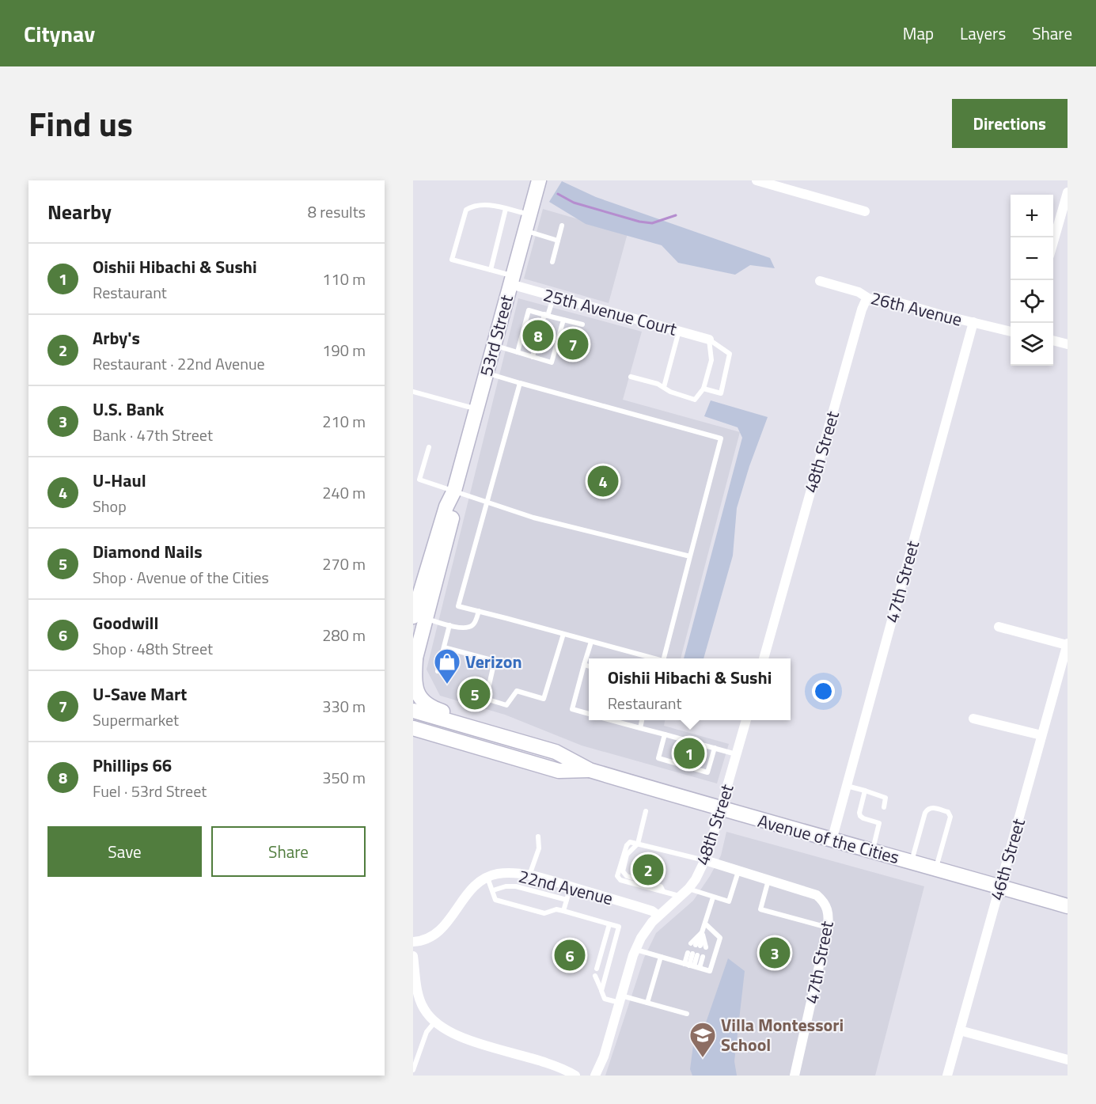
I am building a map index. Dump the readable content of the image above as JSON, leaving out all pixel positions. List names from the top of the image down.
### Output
{
  "streets": {
    "main road": ["53rd Street", "Avenue of the Cities"],
    "street": [
      "26th Avenue",
      "25th Avenue Court",
      "48th Street",
      "47th Street",
      "46th Street",
      "22nd Avenue"
    ]
  },
  "crossings": [
    ["26th Avenue", "48th Street"],
    ["26th Avenue", "47th Street"],
    ["25th Avenue Court", "53rd Street"],
    ["53rd Street", "Avenue of the Cities"],
    ["48th Street", "Avenue of the Cities"],
    ["48th Street", "22nd Avenue"],
    ["47th Street", "Avenue of the Cities"],
    ["Avenue of the Cities", "46th Street"]
  ],
  "places": {
    "shop": ["Verizon"],
    "school or university": ["Villa Montessori School"]
  },
  "page": {
    "header": "Citynav",
    "nav": ["Map", "Layers", "Share"],
    "title": "Find us",
    "buttons": [
      "Directions",
      ["Save", "Share"]
    ],
    "heading": ["Nearby", "8 results"],
    "map_buttons": ["+", "−"],
    "list": [
      {
        "mark": "1",
        "name": "Oishii Hibachi & Sushi",
        "note": "Restaurant",
        "value": "110 m"
      },
      {
        "mark": "2",
        "name": "Arby's",
        "note": "Restaurant · 22nd Avenue",
        "value": "190 m"
      },
      {
        "mark": "3",
        "name": "U.S. Bank",
        "note": "Bank · 47th Street",
        "value": "210 m"
      },
      {
        "mark": "4",
        "name": "U-Haul",
        "note": "Shop",
        "value": "240 m"
      },
      {
        "mark": "5",
        "name": "Diamond Nails",
        "note": "Shop · Avenue of the Cities",
        "value": "270 m"
      },
      {
        "mark": "6",
        "name": "Goodwill",
        "note": "Shop · 48th Street",
        "value": "280 m"
      },
      {
        "mark": "7",
        "name": "U-Save Mart",
        "note": "Supermarket",
        "value": "330 m"
      },
      {
        "mark": "8",
        "name": "Phillips 66",
        "note": "Fuel · 53rd Street",
        "value": "350 m"
      }
    ],
    "pins": [
      "8",
      "7",
      "4",
      "5",
      "1",
      "2",
      "3",
      "6"
    ],
    "popup": ["Oishii Hibachi & Sushi", "Restaurant"]
  }
}
